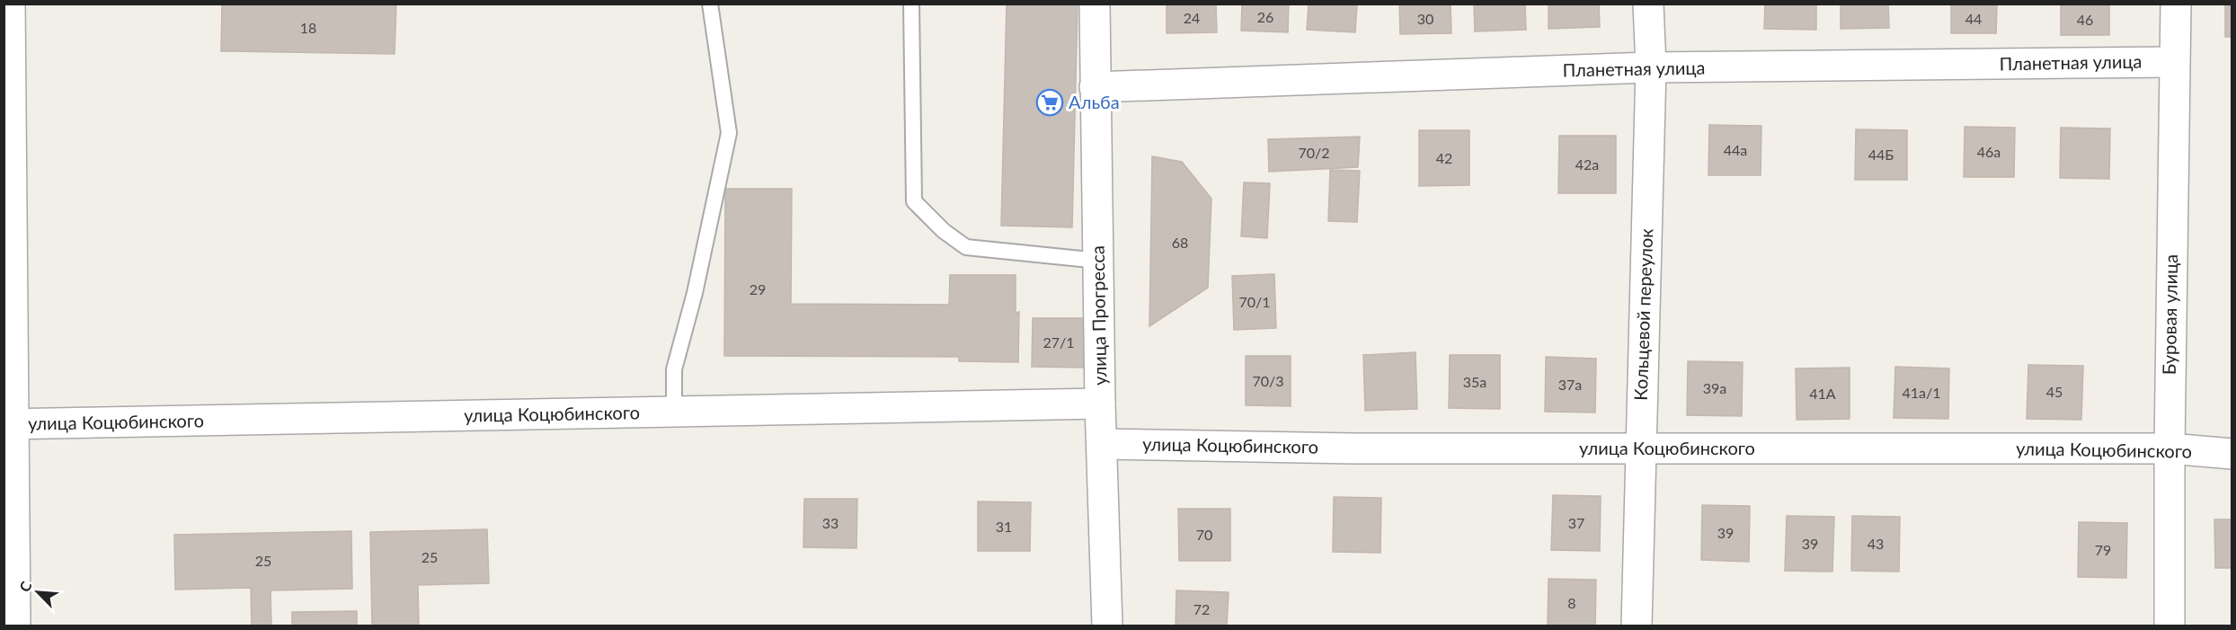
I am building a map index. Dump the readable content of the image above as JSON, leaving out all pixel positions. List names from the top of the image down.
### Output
{
  "streets": {
    "street": [
      "Планетная улица",
      "Кольцевой переулок",
      "Буровая улица",
      "улица Прогресса",
      "улица Коцюбинского"
    ]
  },
  "crossings": [
    ["Планетная улица", "Кольцевой переулок"],
    ["Планетная улица", "Буровая улица"],
    ["Планетная улица", "улица Прогресса"],
    ["Кольцевой переулок", "улица Коцюбинского"],
    ["Буровая улица", "улица Коцюбинского"],
    ["улица Прогресса", "улица Коцюбинского"]
  ],
  "places": {
    "supermarket": ["Альба"]
  },
  "house_numbers": [
    "26",
    "24",
    "30",
    "44",
    "46",
    "18",
    "44а",
    "46а",
    "70/2",
    "44Б",
    "42",
    "42а",
    "68",
    "29",
    "70/1",
    "27/1",
    "70/3",
    "35а",
    "37а",
    "39а",
    "45",
    "41а/1",
    "41А",
    "33",
    "37",
    "31",
    "39",
    "70",
    "39",
    "43",
    "79",
    "25",
    "25",
    "8",
    "72"
  ],
  "north": "top left"
}
